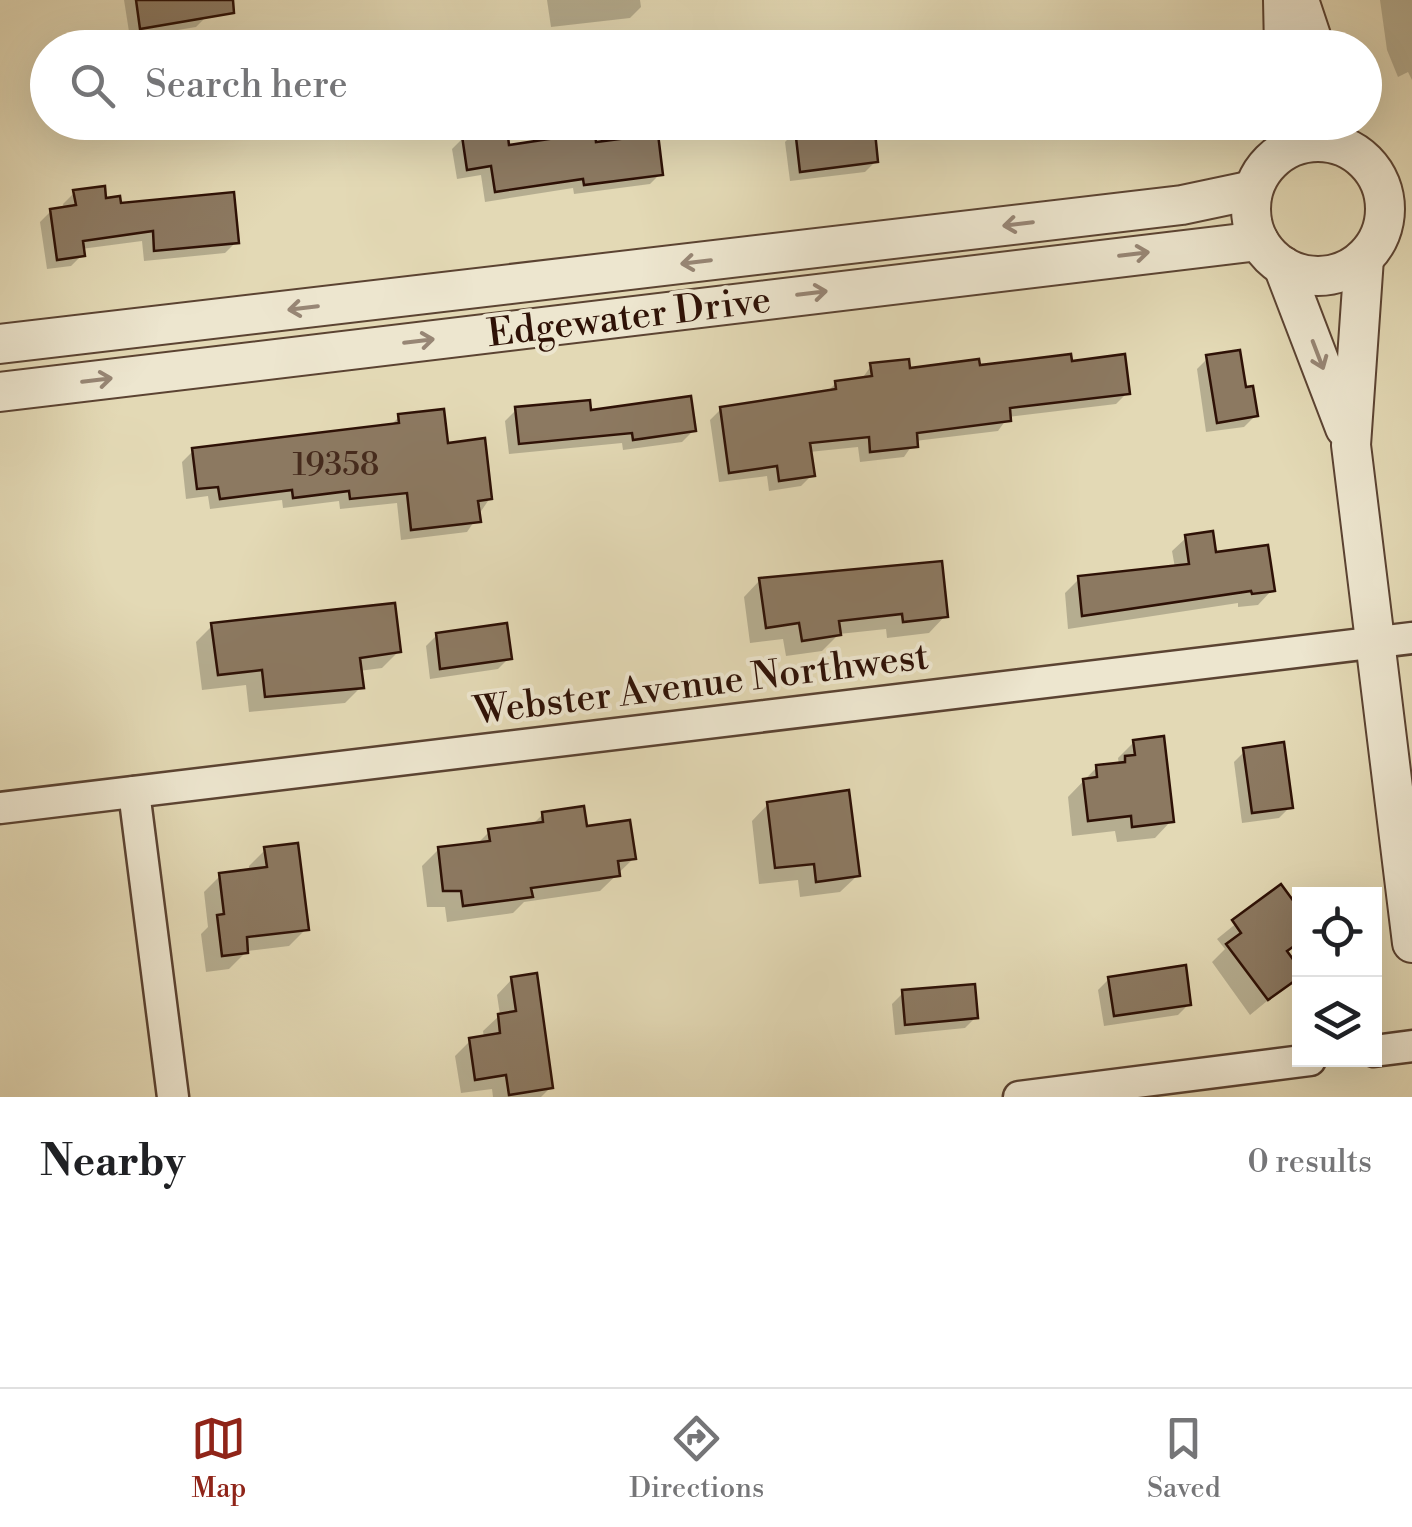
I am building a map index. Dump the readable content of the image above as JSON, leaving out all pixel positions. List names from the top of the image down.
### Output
{
  "streets": {
    "street": ["Edgewater Drive", "Webster Avenue Northwest"]
  },
  "house_numbers": ["19358"],
  "page": {
    "search": "Search here",
    "heading": ["Nearby", "0 results"],
    "nav": ["Map", "Directions", "Saved"]
  }
}
